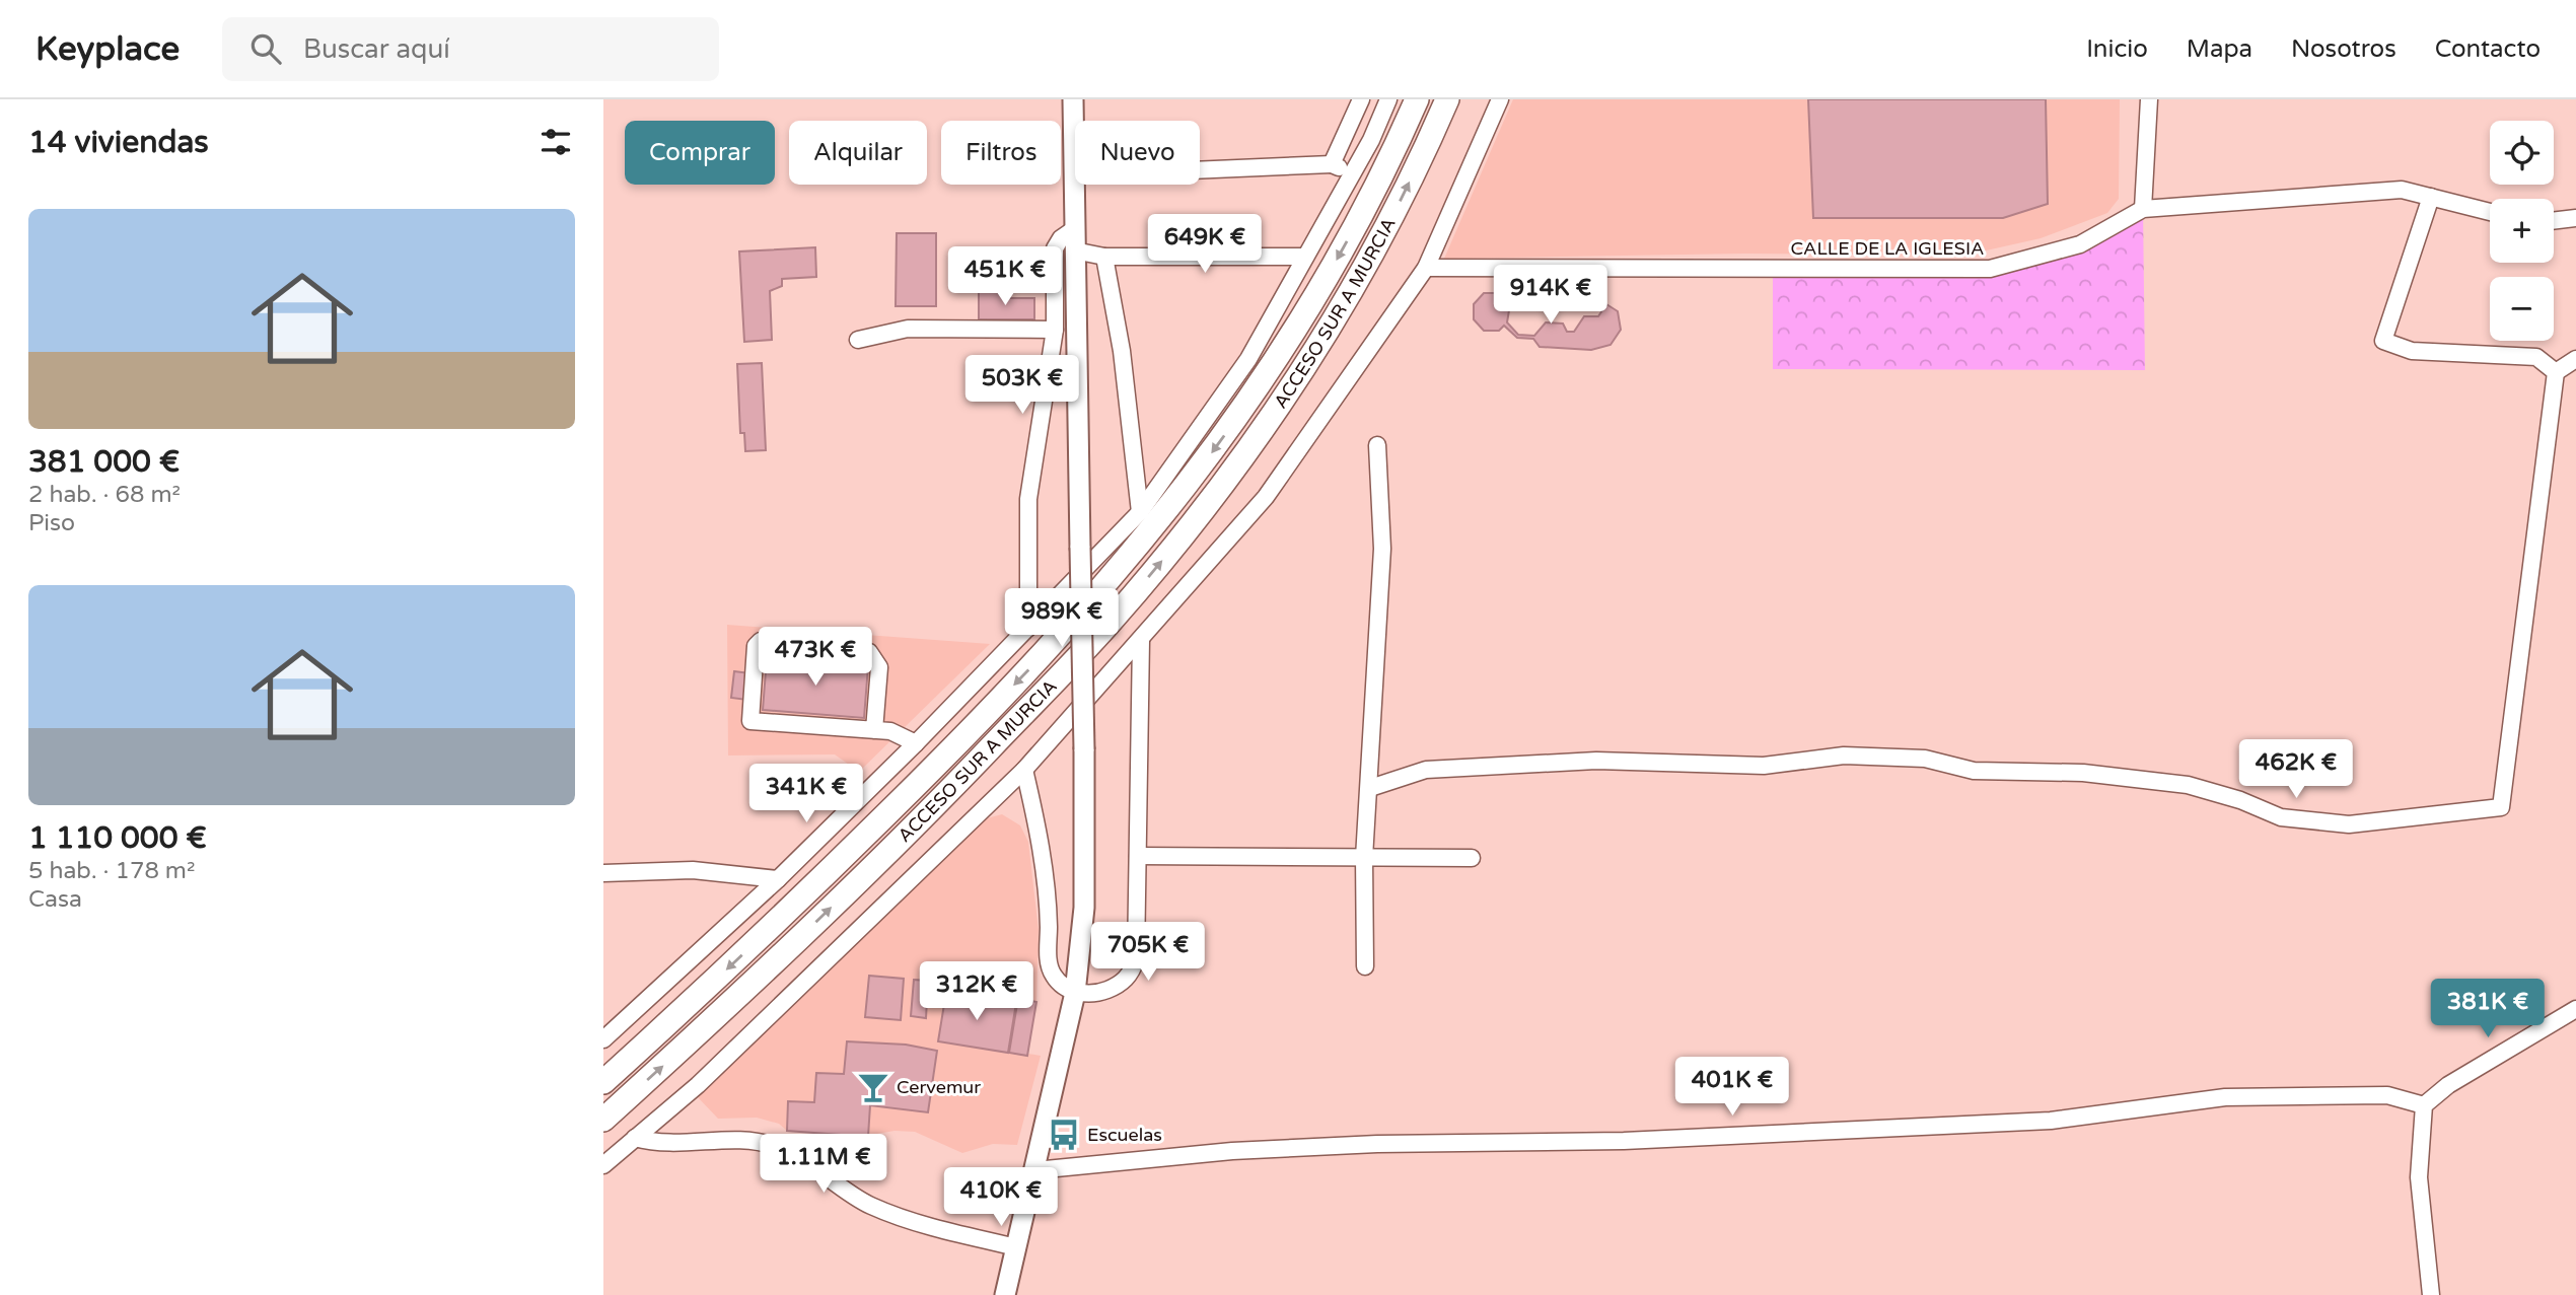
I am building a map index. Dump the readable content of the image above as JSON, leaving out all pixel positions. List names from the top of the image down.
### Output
{
  "streets": {
    "highway": ["ACCESO SUR A MURCIA"],
    "street": ["CALLE DE LA IGLESIA"]
  },
  "places": {
    "bar": ["Cervemur"],
    "bus stop": ["Escuelas"]
  },
  "page": {
    "header": "Keyplace",
    "search": "Buscar aquí",
    "nav": [
      "Inicio",
      "Mapa",
      "Nosotros",
      "Contacto"
    ],
    "heading": "14 viviendas",
    "map_buttons": ["+", "−"],
    "chip": [
      "Comprar",
      "Alquilar",
      "Filtros",
      "Nuevo"
    ],
    "list": [
      {
        "name": "381 000 €",
        "note": "2 hab. · 68 m² · Piso"
      },
      {
        "name": "1 110 000 €",
        "note": "5 hab. · 178 m² · Casa"
      }
    ],
    "price": [
      "649K €",
      "451K €",
      "914K €",
      "503K €",
      "989K €",
      "473K €",
      "462K €",
      "341K €",
      "705K €",
      "312K €",
      "381K €",
      "401K €",
      "1.11M €",
      "410K €"
    ]
  }
}
